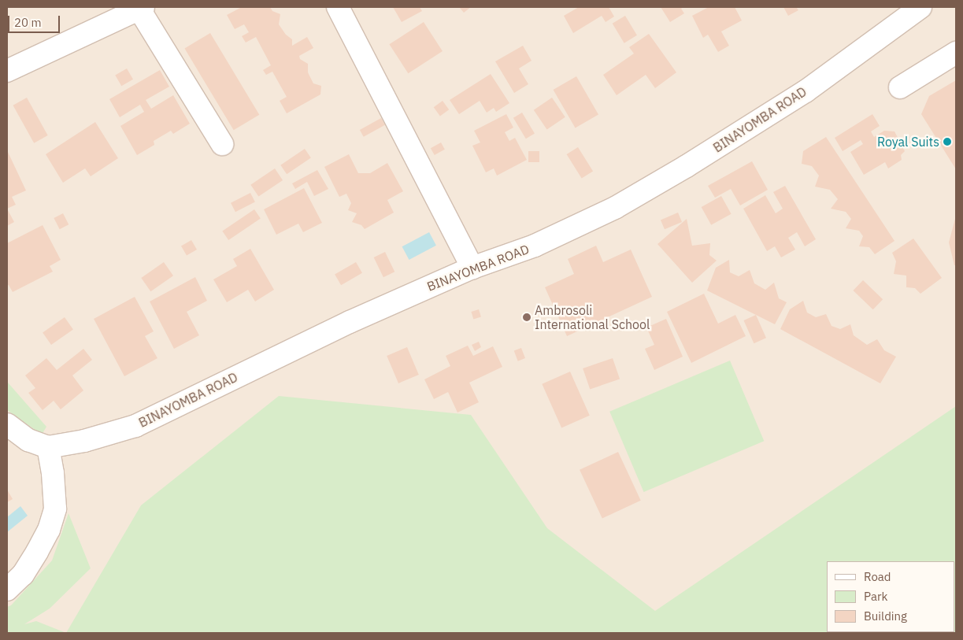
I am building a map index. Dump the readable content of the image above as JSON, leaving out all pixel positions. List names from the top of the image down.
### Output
{
  "streets": {
    "street": ["BINAYOMBA ROAD"]
  },
  "places": ["Royal Suits", "Ambrosoli International School"],
  "legend": ["Road", "Park", "Building"],
  "scale_bar": "20 m"
}
